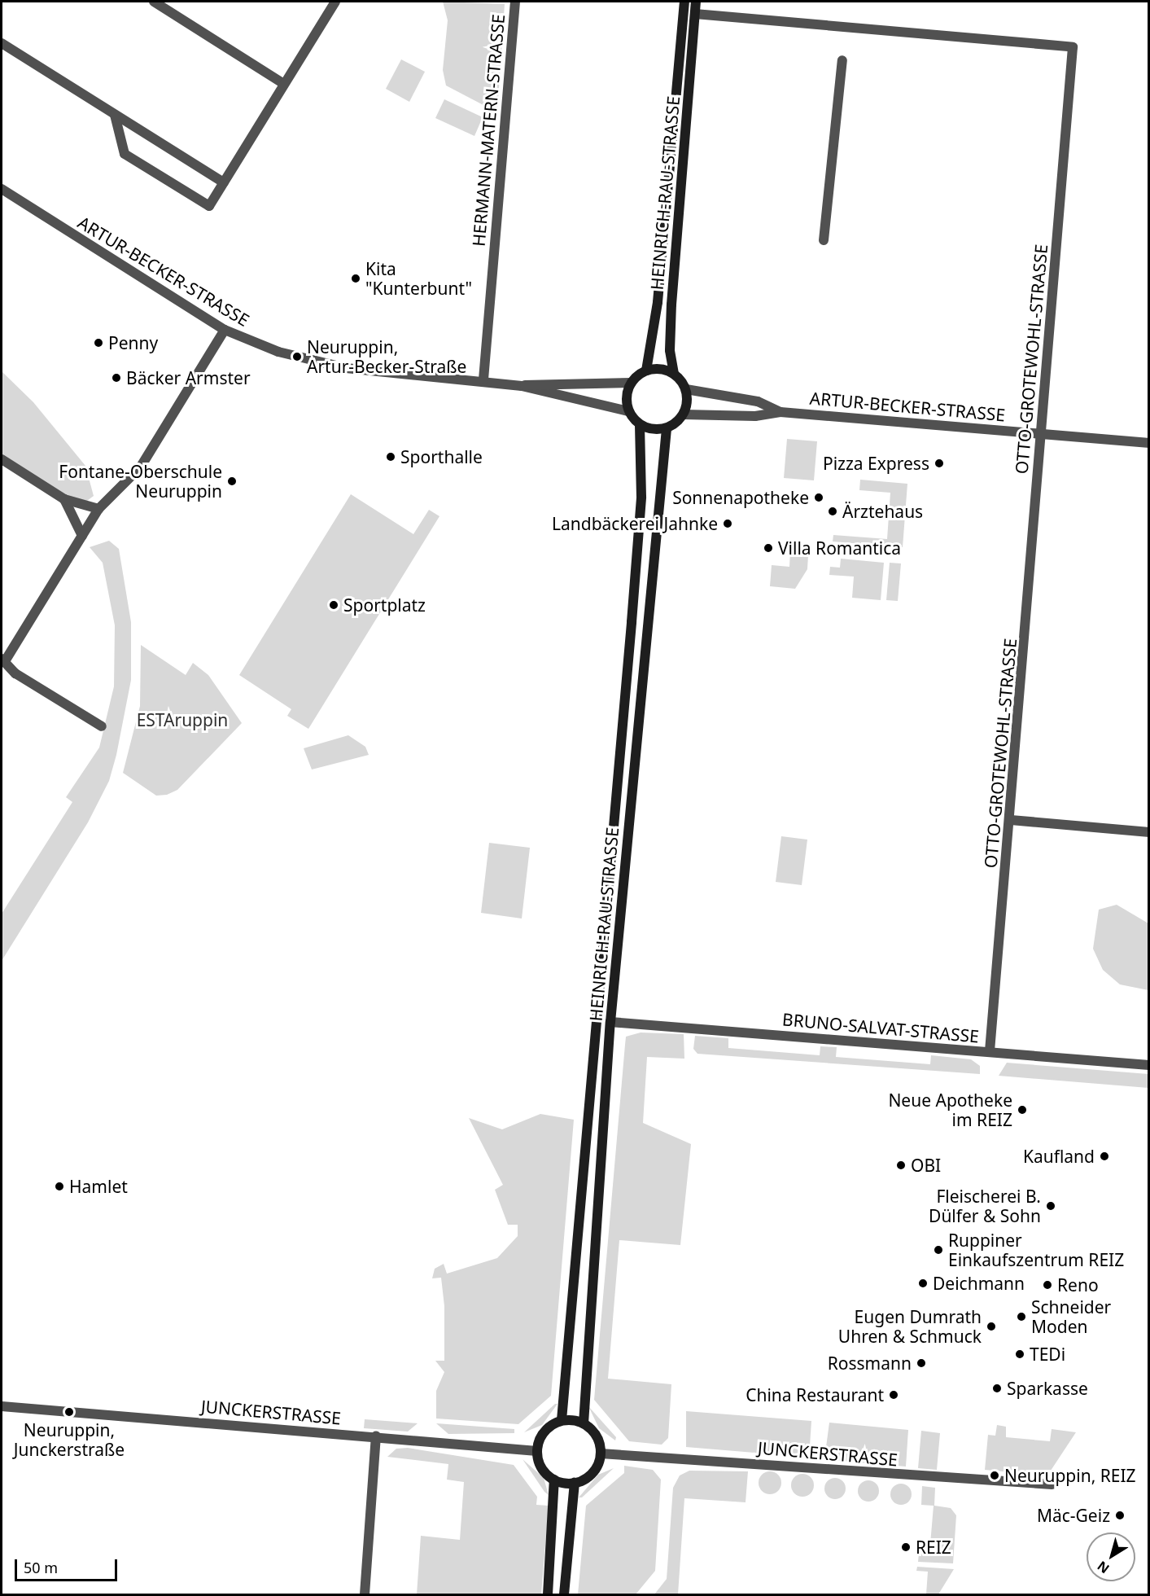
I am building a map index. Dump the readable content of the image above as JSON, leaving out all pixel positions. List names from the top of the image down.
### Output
{
  "streets": {
    "main road": ["HEINRICH-RAU-STRASSE"],
    "street": [
      "HERMANN-MATERN-STRASSE",
      "ARTUR-BECKER-STRASSE",
      "OTTO-GROTEWOHL-STRASSE",
      "BRUNO-SALVAT-STRASSE",
      "JUNCKERSTRASSE"
    ]
  },
  "crossings": [
    ["HERMANN-MATERN-STRASSE", "ARTUR-BECKER-STRASSE"],
    ["HEINRICH-RAU-STRASSE", "ARTUR-BECKER-STRASSE"],
    ["HEINRICH-RAU-STRASSE", "OTTO-GROTEWOHL-STRASSE"],
    ["HEINRICH-RAU-STRASSE", "BRUNO-SALVAT-STRASSE"],
    ["HEINRICH-RAU-STRASSE", "JUNCKERSTRASSE"],
    ["ARTUR-BECKER-STRASSE", "OTTO-GROTEWOHL-STRASSE"],
    ["OTTO-GROTEWOHL-STRASSE", "BRUNO-SALVAT-STRASSE"]
  ],
  "parks": ["ESTAruppin"],
  "places": [
    "Kita \"Kunterbunt\"",
    "Penny",
    "Neuruppin, Artur-Becker-Straße",
    "Bäcker Armster",
    "Sporthalle",
    "Pizza Express",
    "Fontane-Oberschule Neuruppin",
    "Sonnenapotheke",
    "Ärztehaus",
    "Landbäckerei Jahnke",
    "Villa Romantica",
    "Sportplatz",
    "Neue Apotheke im REIZ",
    "Kaufland",
    "OBI",
    "Hamlet",
    "Fleischerei B. Dülfer & Sohn",
    "Ruppiner Einkaufszentrum REIZ",
    "Deichmann",
    "Reno",
    "Schneider Moden",
    "Eugen Dumrath Uhren & Schmuck",
    "TEDi",
    "Rossmann",
    "Sparkasse",
    "China Restaurant",
    "Neuruppin, Junckerstraße",
    "Neuruppin, REIZ",
    "Mäc-Geiz",
    "REIZ"
  ],
  "scale_bar": "50 m",
  "north": "bottom left"
}
